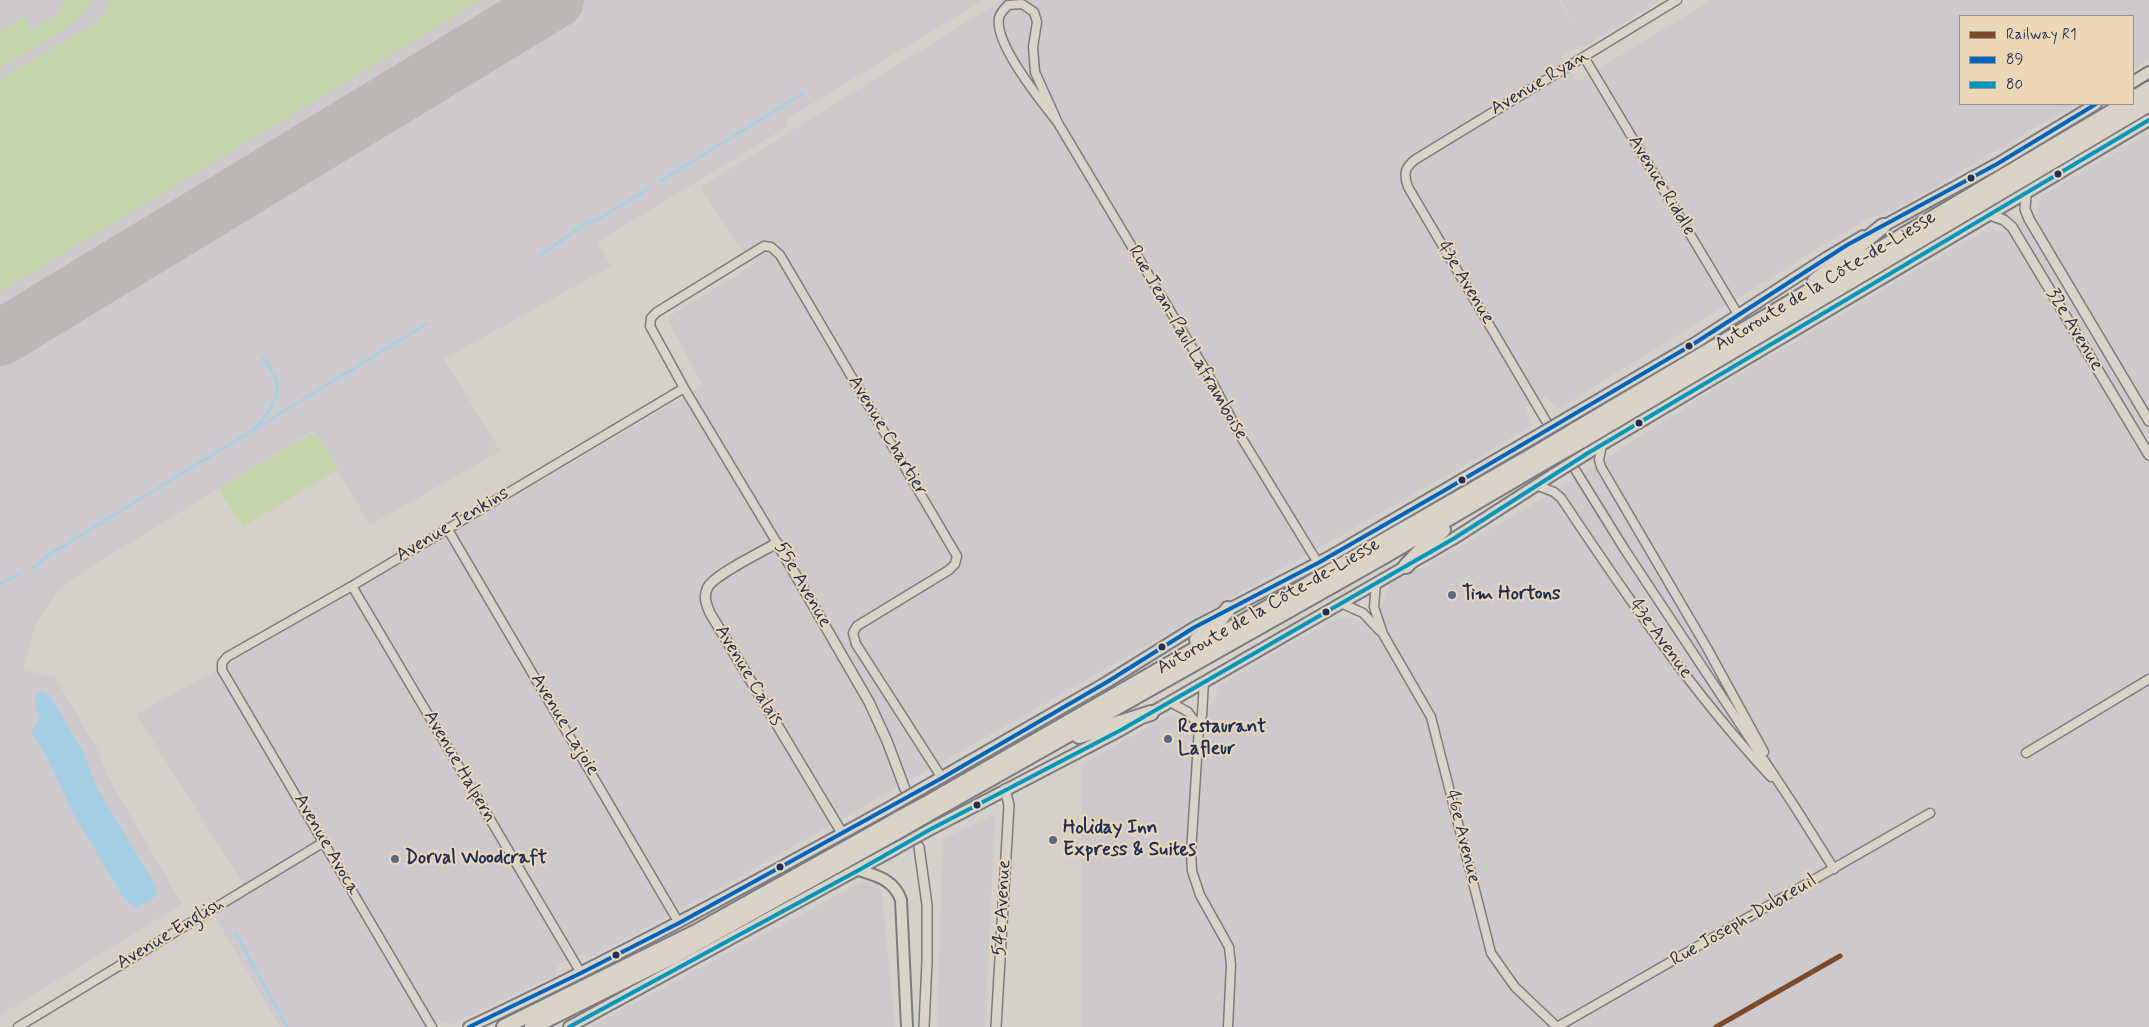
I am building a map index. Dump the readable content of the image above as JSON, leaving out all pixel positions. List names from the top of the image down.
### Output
{
  "streets": {
    "highway": ["Autoroute de la Côte-de-Liesse"],
    "street": [
      "Avenue Ryan",
      "Avenue Riddle",
      "43e Avenue",
      "32e Avenue",
      "Rue Jean-Paul Laframboise",
      "Avenue Chartier",
      "Avenue Jenkins",
      "55e Avenue",
      "Avenue Calais",
      "Avenue Lajoie",
      "Avenue Halpern",
      "46e Avenue",
      "Avenue Avoca",
      "54e Avenue",
      "Rue Joseph-Dubreuil",
      "Avenue English"
    ]
  },
  "crossings": [
    ["Avenue Ryan", "Avenue Riddle"],
    ["Avenue Ryan", "43e Avenue"],
    ["43e Avenue", "Rue Joseph-Dubreuil"],
    ["Avenue Chartier", "Avenue Jenkins"],
    ["Avenue Chartier", "55e Avenue"],
    ["Avenue Jenkins", "55e Avenue"],
    ["Avenue Jenkins", "Avenue Lajoie"],
    ["Avenue Jenkins", "Avenue Halpern"],
    ["Avenue Jenkins", "Avenue Avoca"],
    ["55e Avenue", "Avenue Calais"],
    ["46e Avenue", "Rue Joseph-Dubreuil"],
    ["Avenue Avoca", "Avenue English"]
  ],
  "places": [
    "Tim Hortons",
    "Restaurant Lafleur",
    "Holiday Inn Express & Suites",
    "Dorval Woodcraft"
  ],
  "lines": ["transit line 89", "transit line 80", "rail line R1"],
  "legend": ["Railway R1", "89", "80"]
}
